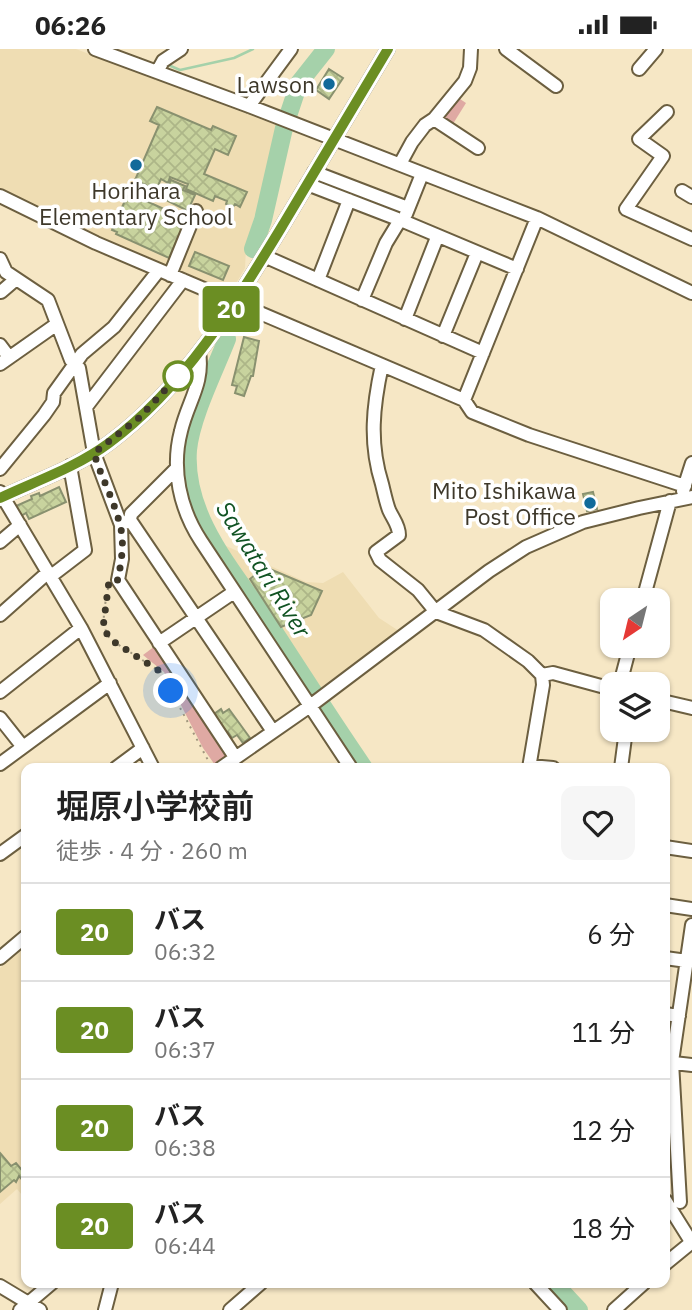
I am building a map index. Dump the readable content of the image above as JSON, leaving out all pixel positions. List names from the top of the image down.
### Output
{
  "water": ["Sawatari River"],
  "places": ["Lawson", "Horihara Elementary School", "Mito Ishikawa Post Office"],
  "lines": ["bus line 20"],
  "north": "bottom left",
  "page": {
    "status": "06:26",
    "on_map": "20",
    "heading": ["堀原小学校前", "徒歩 · 4 分 · 260 m"],
    "list": [
      {
        "mark": "20",
        "name": "バス",
        "note": "06:32",
        "value": "6 分"
      },
      {
        "mark": "20",
        "name": "バス",
        "note": "06:37",
        "value": "11 分"
      },
      {
        "mark": "20",
        "name": "バス",
        "note": "06:38",
        "value": "12 分"
      },
      {
        "mark": "20",
        "name": "バス",
        "note": "06:44",
        "value": "18 分"
      }
    ]
  }
}
